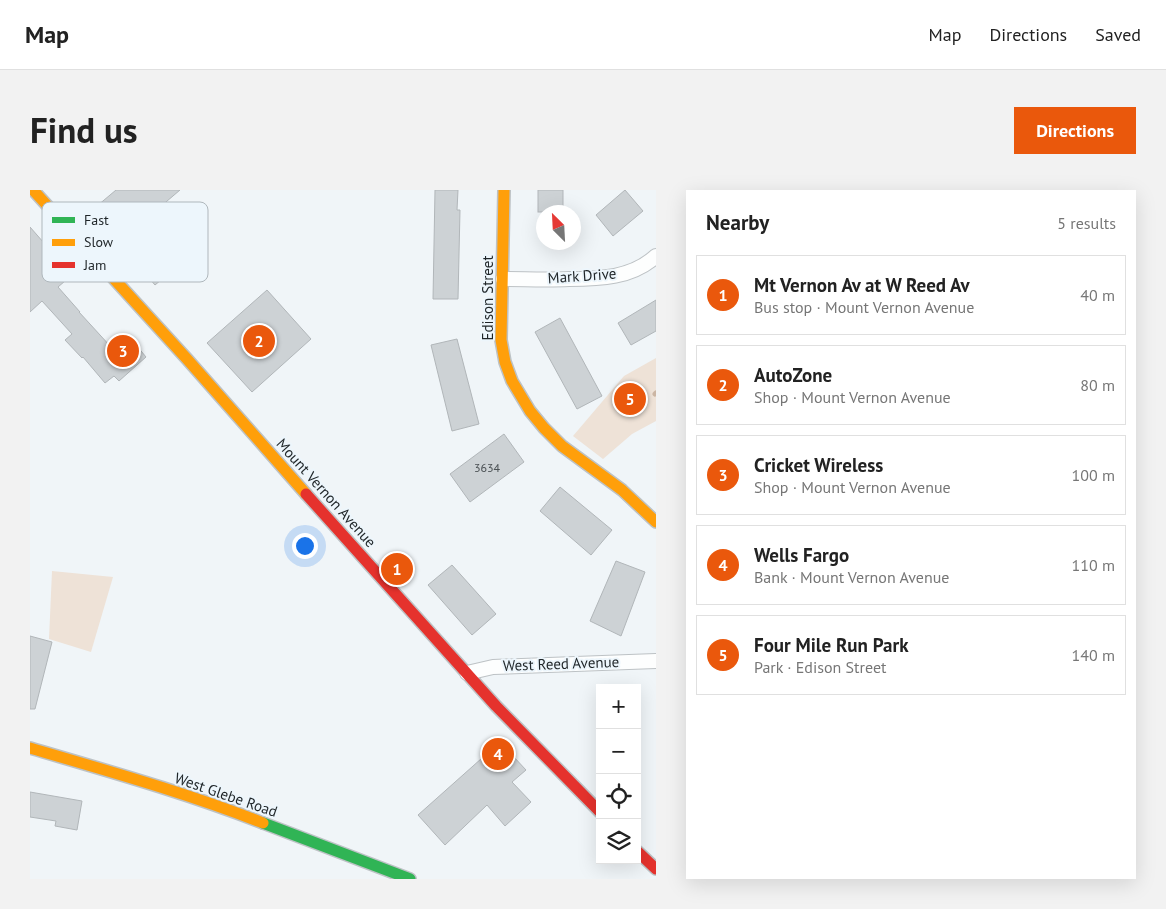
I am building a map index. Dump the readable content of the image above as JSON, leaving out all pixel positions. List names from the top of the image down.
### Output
{
  "streets": {
    "main road": ["Edison Street", "Mount Vernon Avenue", "West Glebe Road"],
    "street": ["Mark Drive", "West Reed Avenue"]
  },
  "crossings": [
    ["Mark Drive", "Edison Street"],
    ["Mount Vernon Avenue", "West Reed Avenue"]
  ],
  "house_numbers": ["3634"],
  "legend": ["Fast", "Slow", "Jam"],
  "north": "top left",
  "page": {
    "header": "Map",
    "nav": ["Map", "Directions", "Saved"],
    "title": "Find us",
    "buttons": "Directions",
    "heading": ["Nearby", "5 results"],
    "list": [
      {
        "mark": "1",
        "name": "Mt Vernon Av at W Reed Av",
        "note": "Bus stop · Mount Vernon Avenue",
        "value": "40 m"
      },
      {
        "mark": "2",
        "name": "AutoZone",
        "note": "Shop · Mount Vernon Avenue",
        "value": "80 m"
      },
      {
        "mark": "3",
        "name": "Cricket Wireless",
        "note": "Shop · Mount Vernon Avenue",
        "value": "100 m"
      },
      {
        "mark": "4",
        "name": "Wells Fargo",
        "note": "Bank · Mount Vernon Avenue",
        "value": "110 m"
      },
      {
        "mark": "5",
        "name": "Four Mile Run Park",
        "note": "Park · Edison Street",
        "value": "140 m"
      }
    ],
    "pins": [
      "2",
      "3",
      "5",
      "1",
      "4"
    ],
    "map_buttons": ["+", "−"]
  }
}
